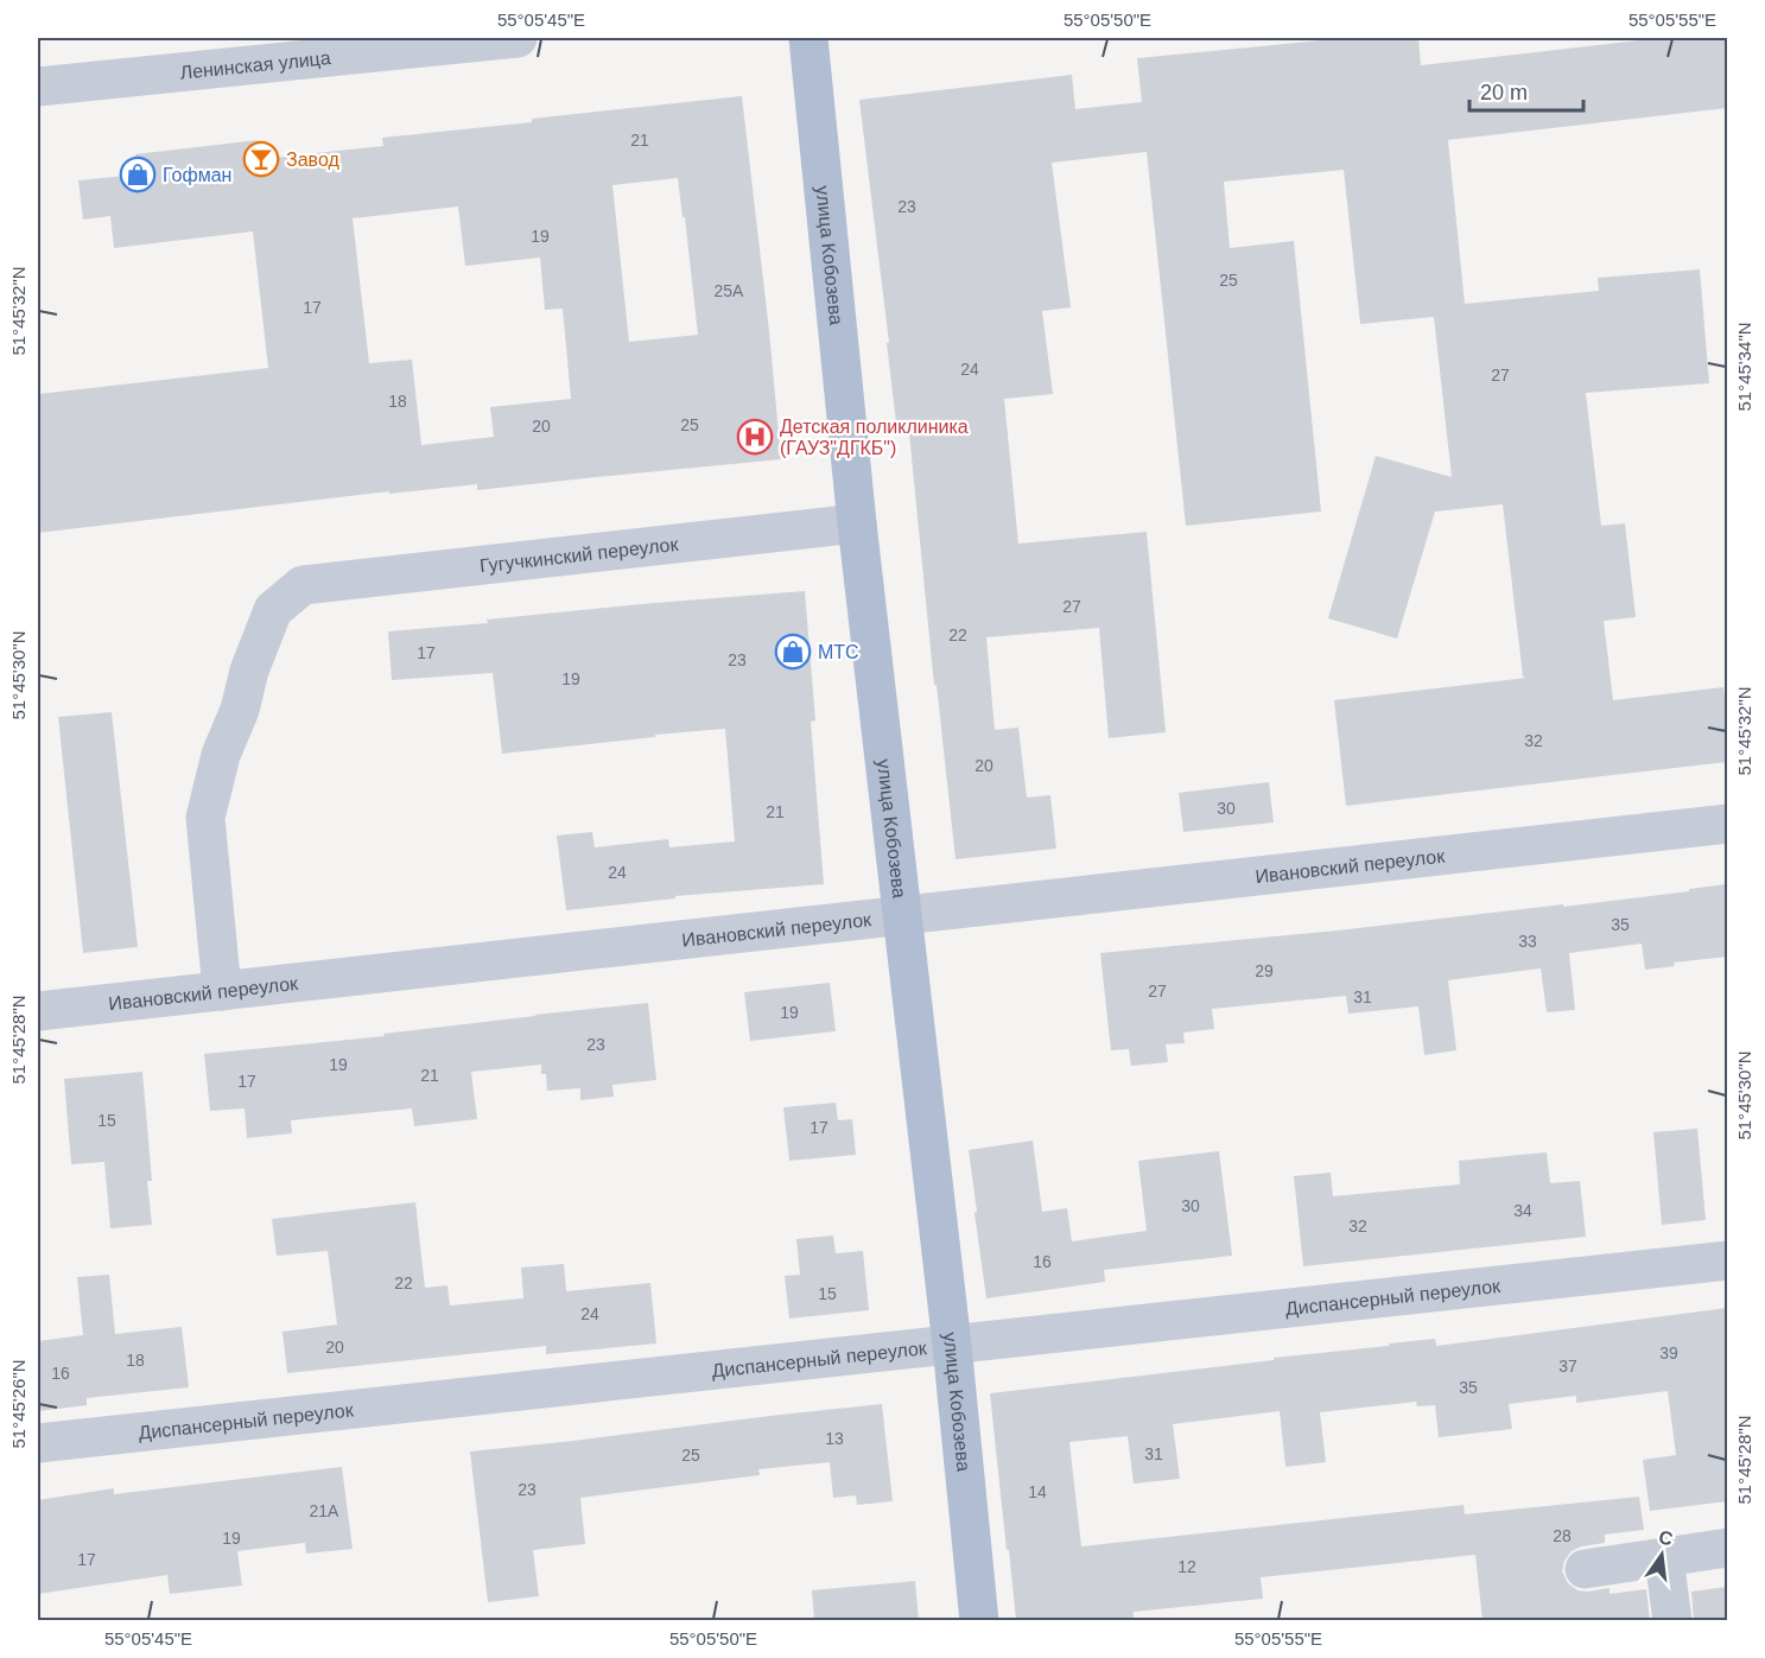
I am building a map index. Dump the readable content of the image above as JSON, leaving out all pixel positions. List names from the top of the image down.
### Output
{
  "streets": {
    "main road": ["улица Кобозева"],
    "street": [
      "Ленинская улица",
      "Гугучкинский переулок",
      "Ивановский переулок",
      "Диспансерный переулок"
    ]
  },
  "crossings": [
    ["улица Кобозева", "Гугучкинский переулок"],
    ["улица Кобозева", "Ивановский переулок"],
    ["улица Кобозева", "Диспансерный переулок"],
    ["Гугучкинский переулок", "Ивановский переулок"]
  ],
  "places": {
    "bar": ["Завод"],
    "shop": ["Гофман", "МТС"],
    "hospital": ["Детская поликлиника (ГАУЗ\"ДГКБ\")"]
  },
  "house_numbers": [
    "21",
    "23",
    "19",
    "25",
    "25А",
    "17",
    "24",
    "27",
    "18",
    "25",
    "20",
    "27",
    "22",
    "17",
    "23",
    "19",
    "32",
    "20",
    "30",
    "21",
    "24",
    "35",
    "33",
    "29",
    "27",
    "31",
    "19",
    "23",
    "19",
    "21",
    "17",
    "15",
    "17",
    "30",
    "34",
    "32",
    "16",
    "22",
    "15",
    "24",
    "20",
    "39",
    "18",
    "37",
    "16",
    "35",
    "13",
    "31",
    "25",
    "23",
    "14",
    "21А",
    "28",
    "19",
    "17",
    "12"
  ],
  "scale_bar": "20 m",
  "north": "top",
  "coordinates": [
    "55°05'45\"E",
    "55°05'50\"E",
    "55°05'55\"E",
    "51°45'32\"N",
    "51°45'34\"N",
    "51°45'30\"N",
    "51°45'28\"N",
    "51°45'26\"N"
  ]
}
